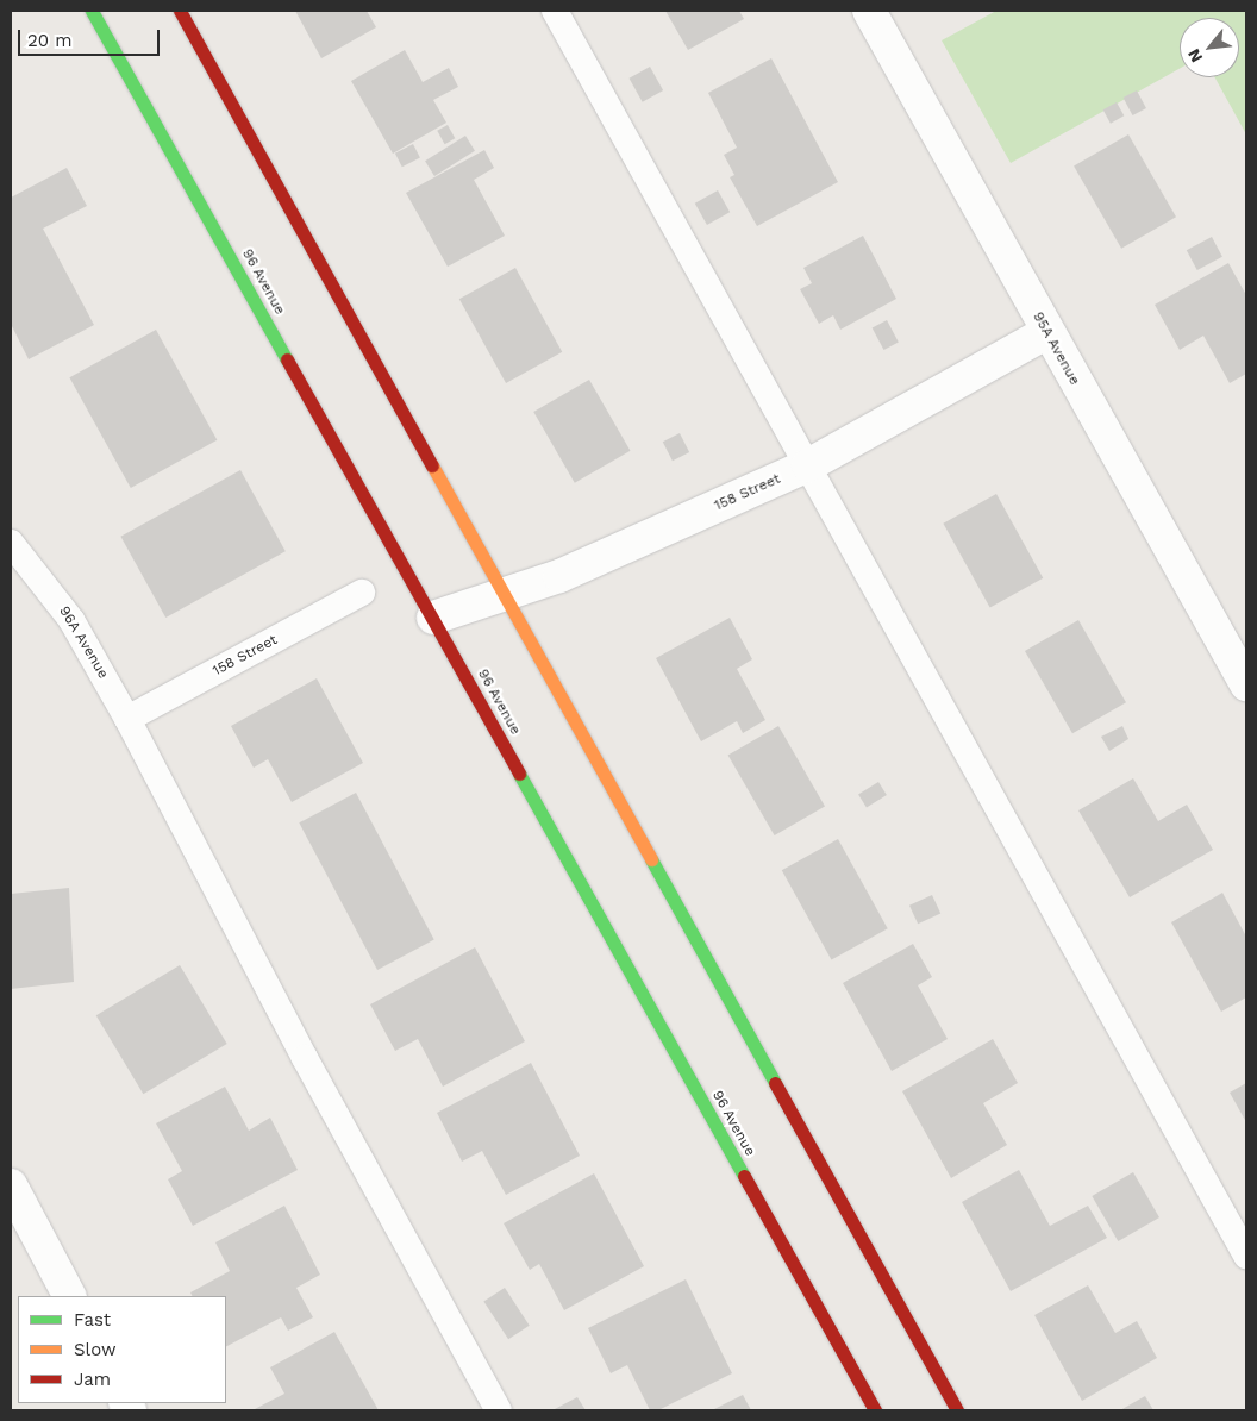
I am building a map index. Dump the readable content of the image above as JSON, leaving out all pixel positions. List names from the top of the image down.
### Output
{
  "streets": {
    "main road": ["96 Avenue"],
    "street": ["95A Avenue", "158 Street"],
    "lane": ["96A Avenue"]
  },
  "crossings": [
    ["96 Avenue", "158 Street"],
    ["95A Avenue", "158 Street"],
    ["158 Street", "96A Avenue"]
  ],
  "legend": ["Fast", "Slow", "Jam"],
  "scale_bar": "20 m",
  "north": "bottom left"
}
